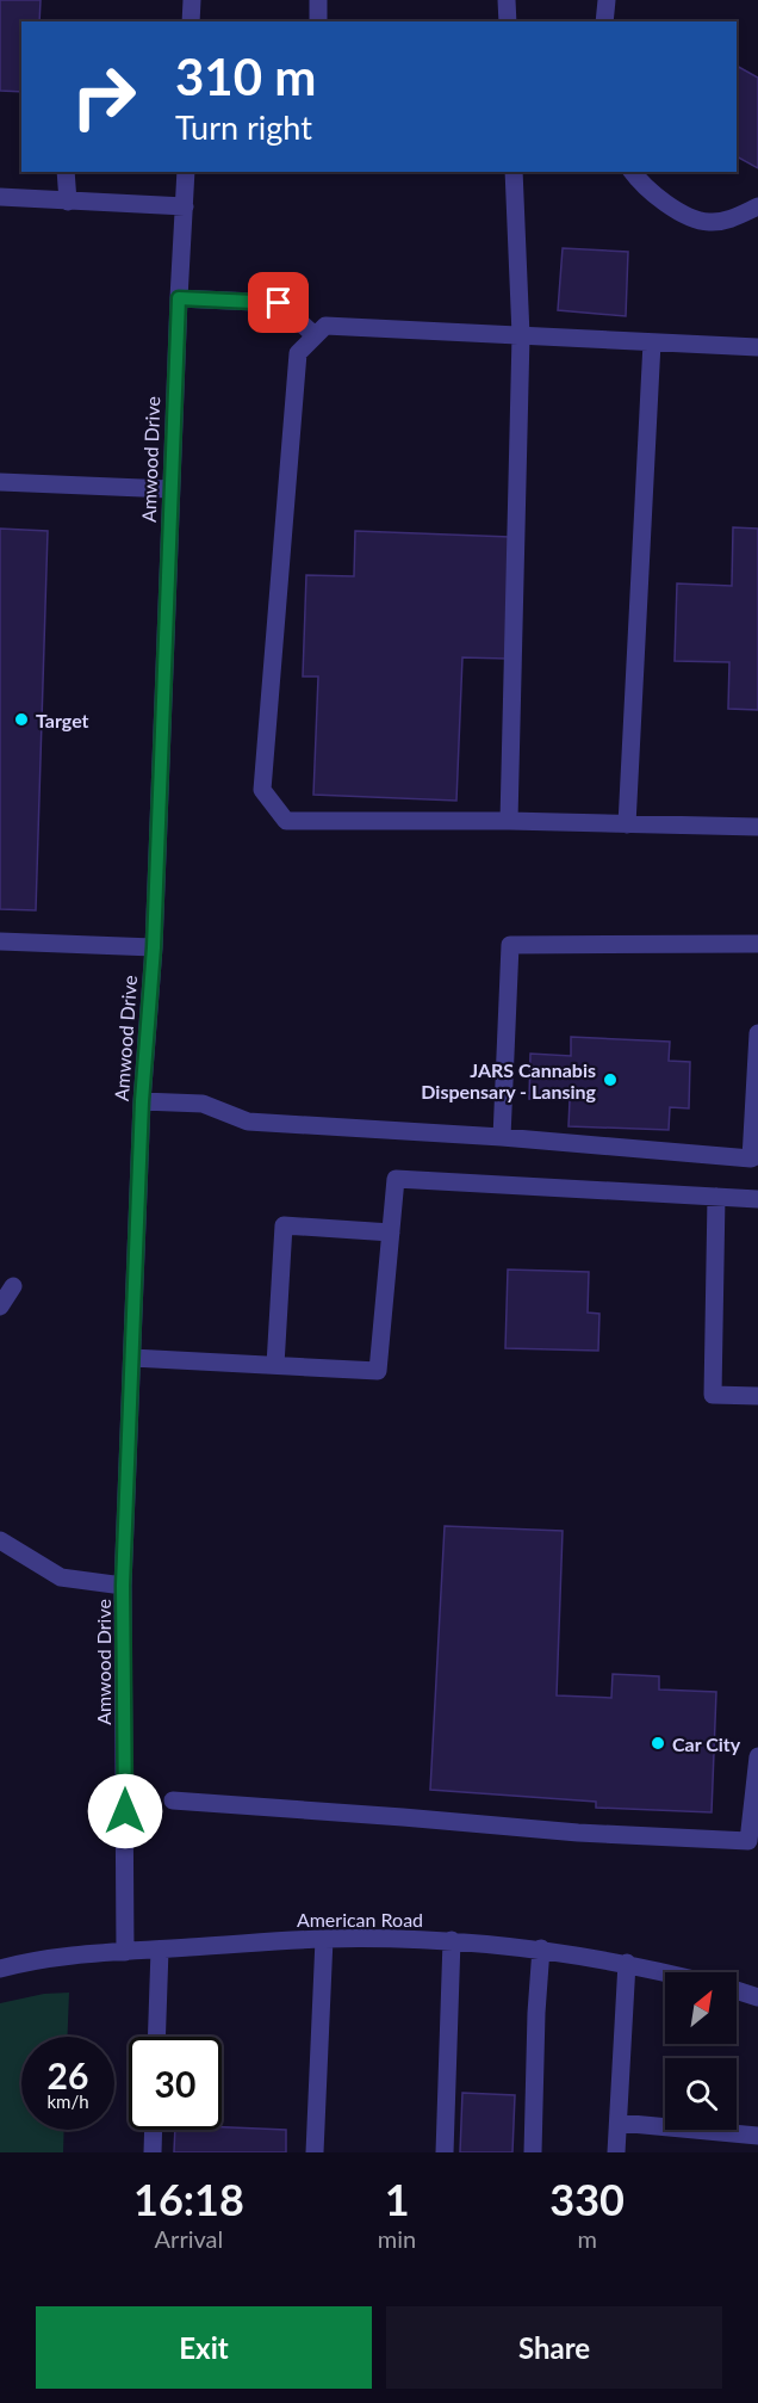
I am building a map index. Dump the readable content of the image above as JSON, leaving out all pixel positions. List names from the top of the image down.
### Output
{
  "streets": {
    "street": ["Amwood Drive", "American Road"]
  },
  "crossings": [
    ["Amwood Drive", "American Road"]
  ],
  "places": ["Target", "JARS Cannabis Dispensary - Lansing", "Car City"],
  "north": "top right",
  "page": {
    "turn": ["310 m", "Turn right"],
    "speed": "26 km/h",
    "limit": "30",
    "eta": [
      "16:18",
      "Arrival",
      "1",
      "min",
      "330",
      "m"
    ],
    "buttons": ["Exit", "Share"]
  }
}
